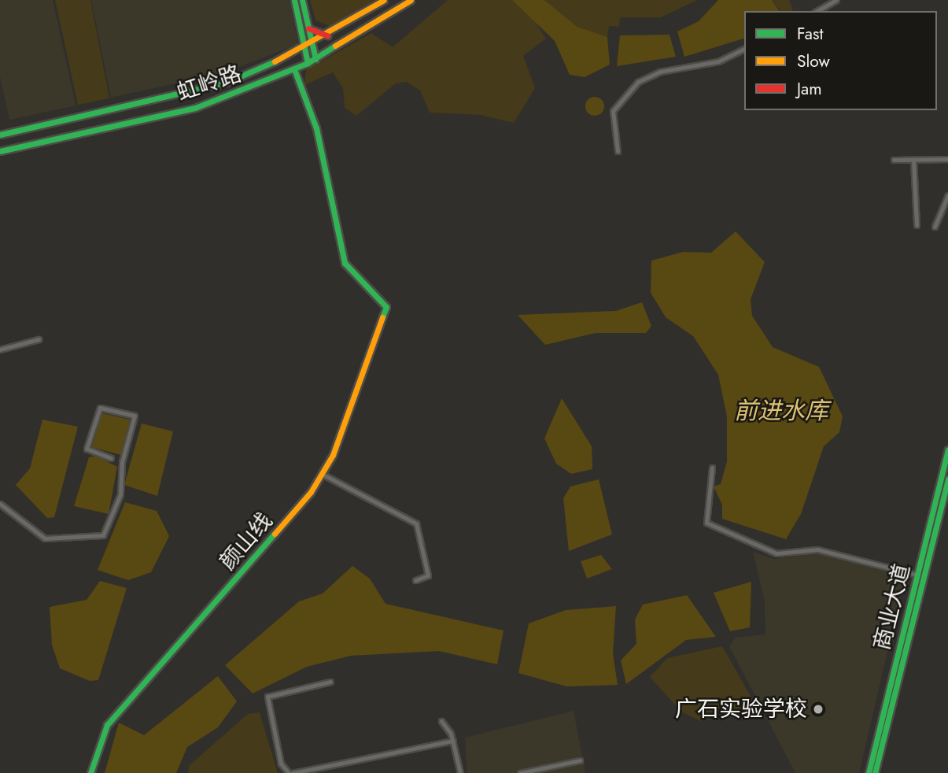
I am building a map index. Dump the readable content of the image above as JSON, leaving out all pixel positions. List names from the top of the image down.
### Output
{
  "streets": {
    "main road": ["虹岭路", "颜山线", "商业大道"]
  },
  "crossings": [
    ["虹岭路", "颜山线"]
  ],
  "water": ["前进水库"],
  "places": ["广石实验学校"],
  "legend": ["Fast", "Slow", "Jam"]
}
